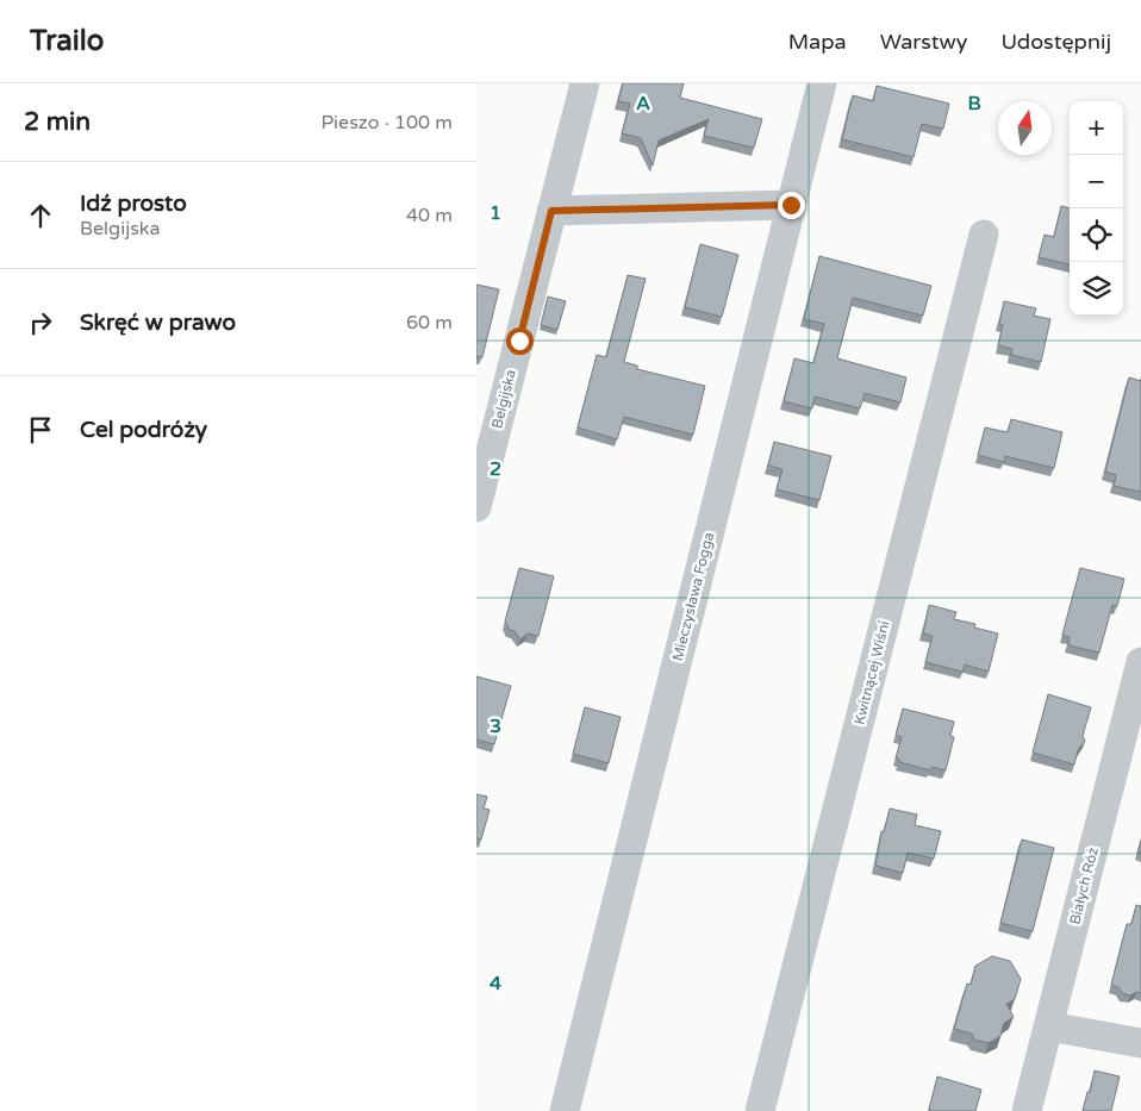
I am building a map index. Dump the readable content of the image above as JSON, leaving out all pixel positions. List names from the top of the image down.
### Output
{
  "streets": {
    "street": [
      "Belgijska",
      "Mieczysława Fogga",
      "Kwitnącej Wiśni",
      "Białych Róż"
    ]
  },
  "north": "top",
  "page": {
    "header": "Trailo",
    "nav": ["Mapa", "Warstwy", "Udostępnij"],
    "heading": ["2 min", "Pieszo · 100 m"],
    "map_buttons": ["+", "−"],
    "list": [
      ["Idź prosto", "Belgijska", "40 m"],
      ["Skręć w prawo", "60 m"],
      "Cel podróży"
    ]
  },
  "grid": {
    "columns": ["A", "B"],
    "rows": [
      "1",
      "2",
      "3",
      "4"
    ]
  }
}
